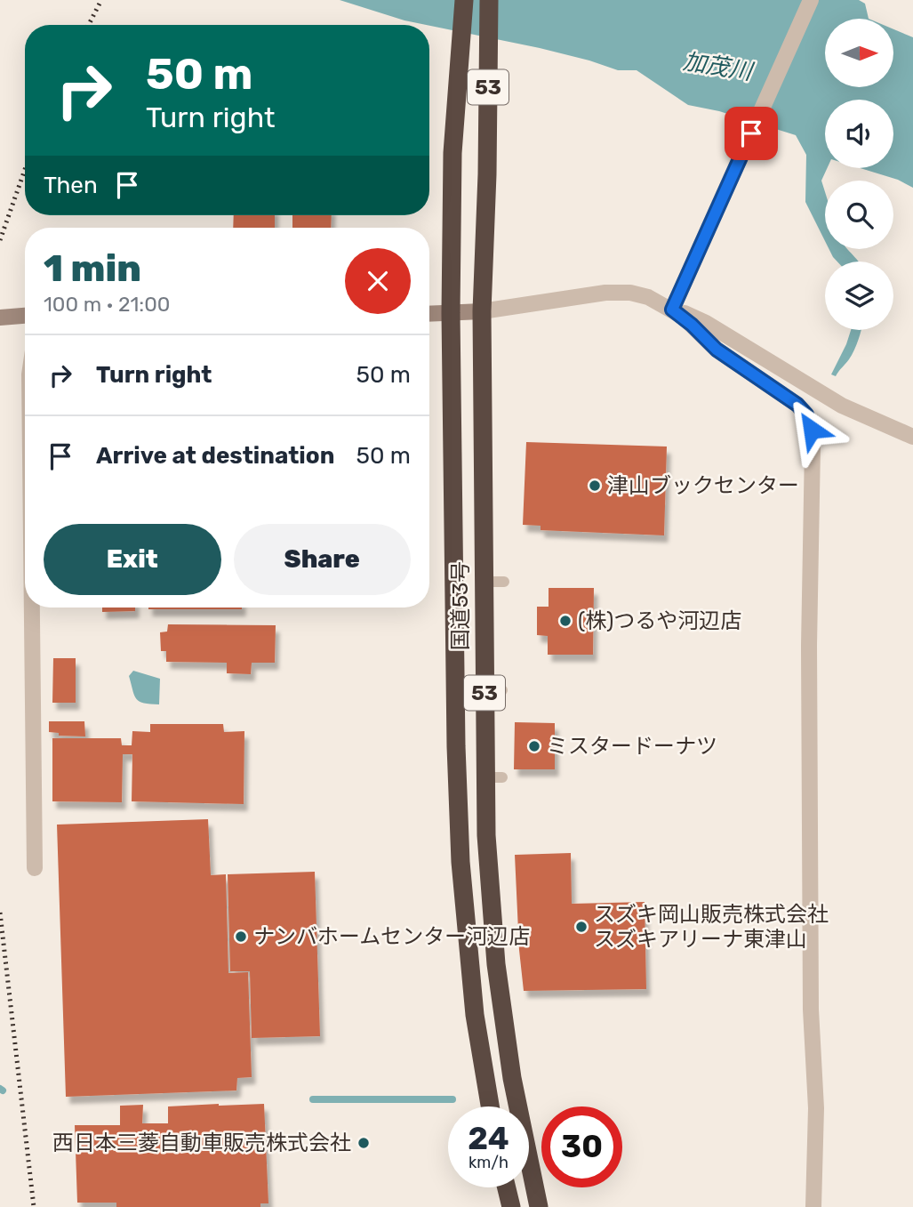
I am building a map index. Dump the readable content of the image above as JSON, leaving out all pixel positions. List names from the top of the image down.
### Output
{
  "streets": {
    "highway": ["53", "国道53号"]
  },
  "water": ["加茂川"],
  "places": [
    "津山ブックセンター",
    "(株)つるや河辺店",
    "ミスタードーナツ",
    "スズキ岡山販売株式会社 スズキアリーナ東津山",
    "ナンバホームセンター河辺店",
    "西日本三菱自動車販売株式会社"
  ],
  "north": "right",
  "page": {
    "turn": ["50 m", "Turn right"],
    "then": "Then",
    "heading": ["1 min", "100 m · 21:00"],
    "list": [
      {
        "name": "Turn right",
        "value": "50 m"
      },
      {
        "name": "Arrive at destination",
        "value": "50 m"
      }
    ],
    "buttons": ["Exit", "Share"],
    "speed": "24 km/h",
    "limit": "30"
  }
}
